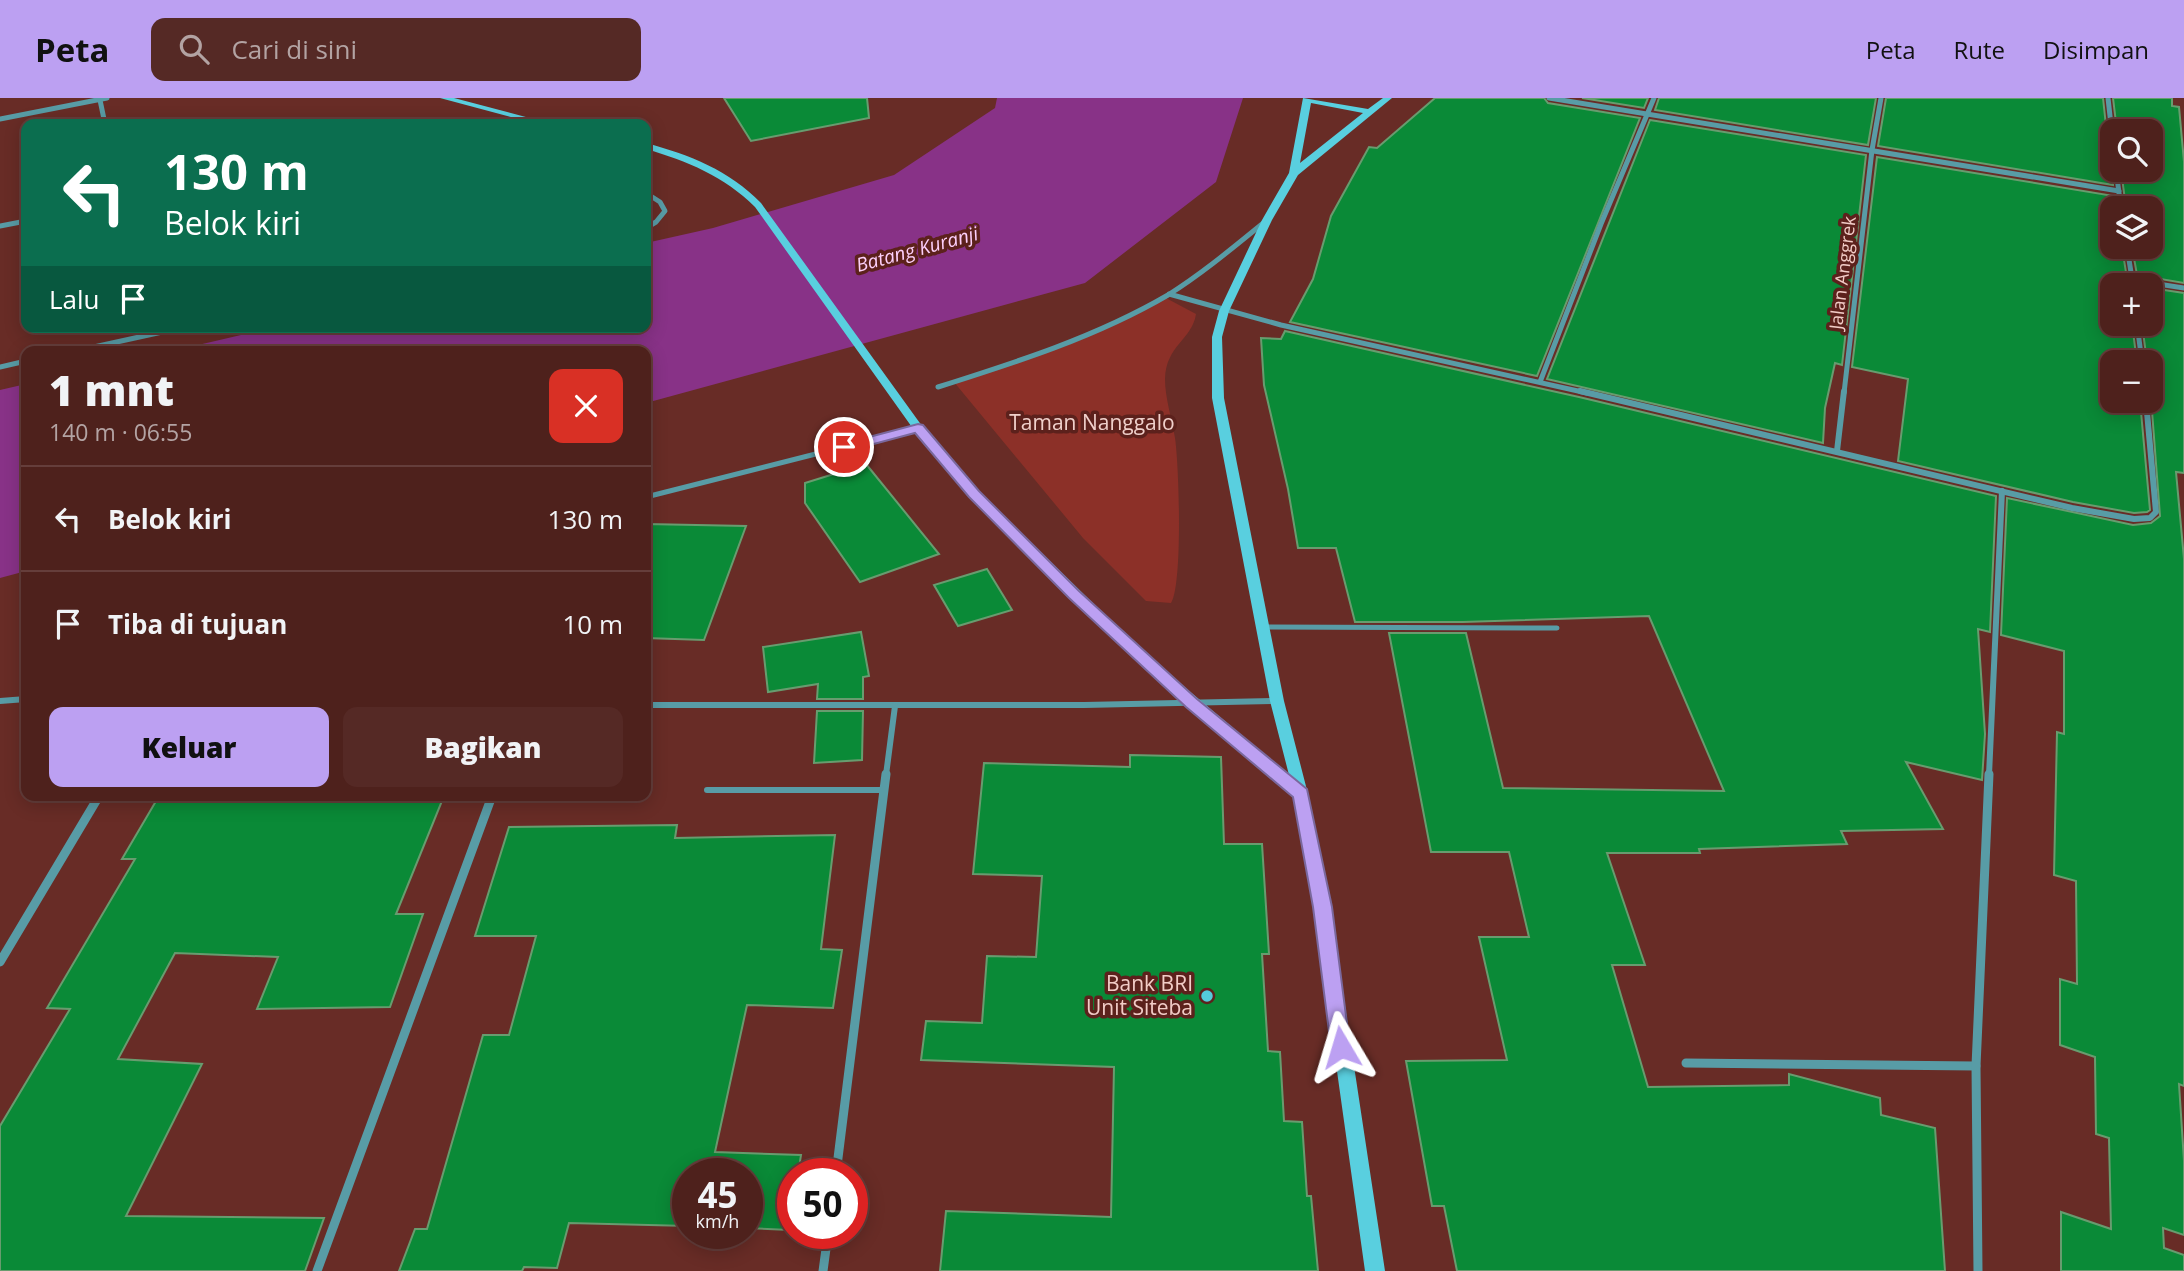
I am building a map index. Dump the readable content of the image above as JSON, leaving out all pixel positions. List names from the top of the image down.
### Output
{
  "streets": {
    "street": ["Jalan Anggrek"]
  },
  "water": ["Batang Kuranji"],
  "parks": ["Taman Nanggalo"],
  "places": ["Bank BRI Unit Siteba"],
  "page": {
    "header": "Peta",
    "search": "Cari di sini",
    "nav": ["Peta", "Rute", "Disimpan"],
    "map_buttons": ["+", "−"],
    "turn": ["130 m", "Belok kiri"],
    "then": "Lalu",
    "heading": ["1 mnt", "140 m · 06:55"],
    "list": [
      {
        "name": "Belok kiri",
        "value": "130 m"
      },
      {
        "name": "Tiba di tujuan",
        "value": "10 m"
      }
    ],
    "buttons": ["Keluar", "Bagikan"],
    "speed": "45 km/h",
    "limit": "50"
  }
}
